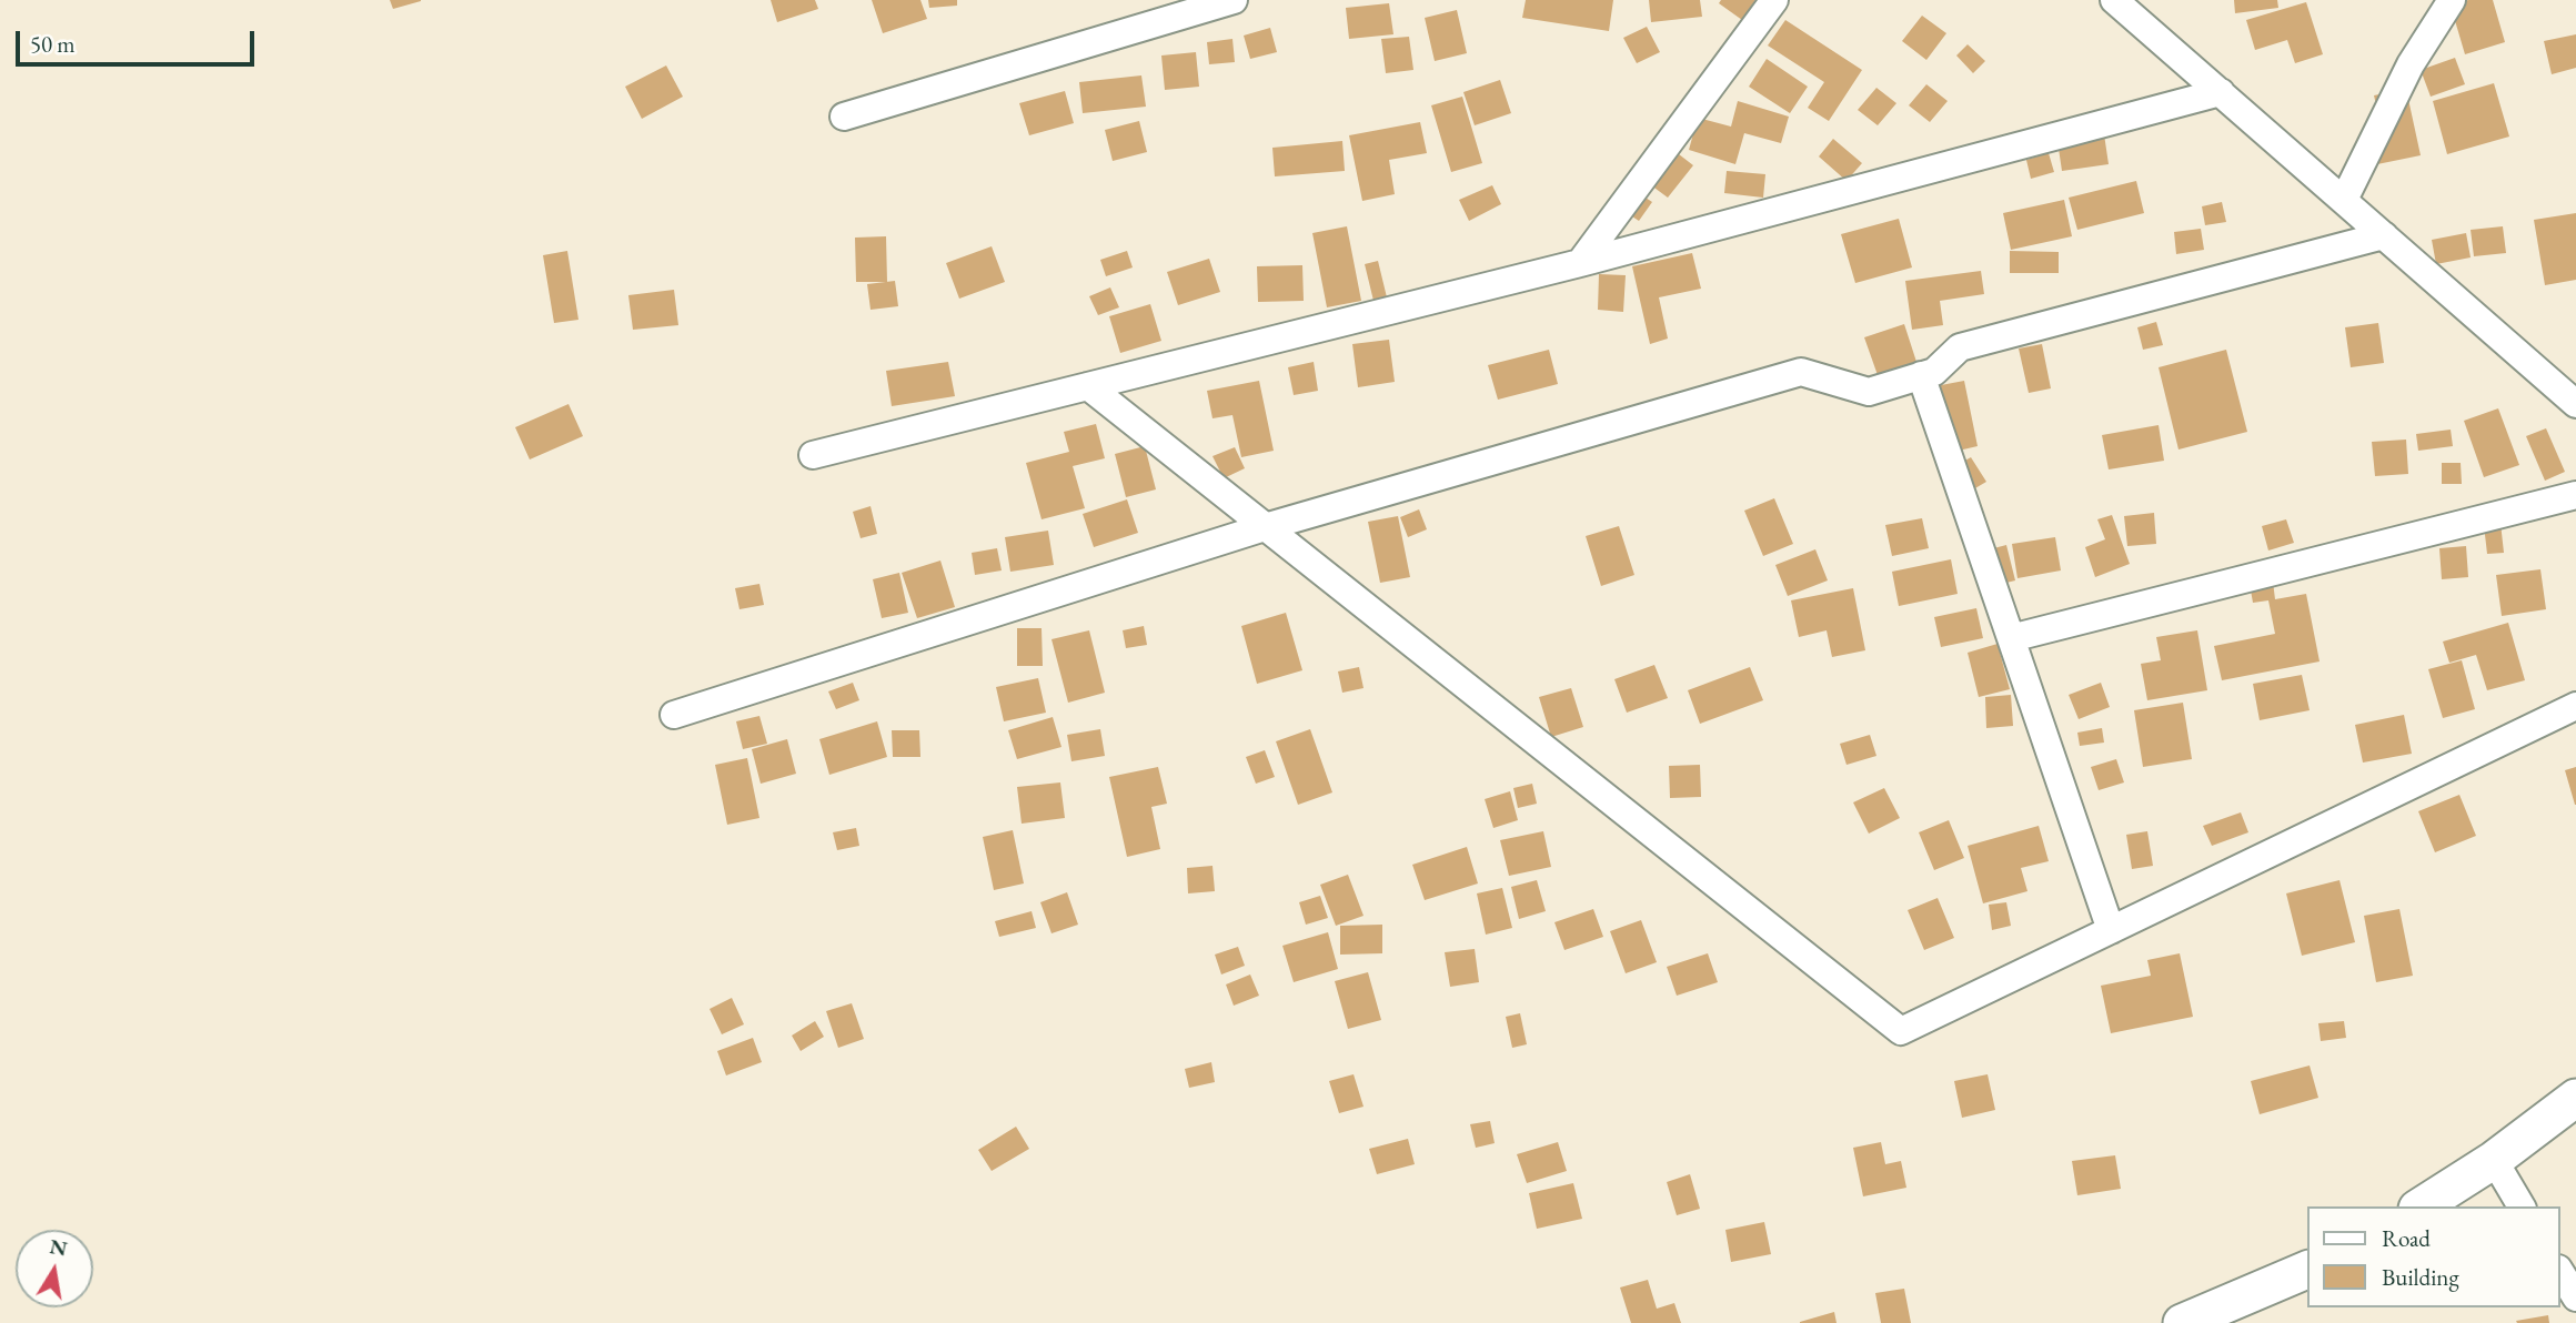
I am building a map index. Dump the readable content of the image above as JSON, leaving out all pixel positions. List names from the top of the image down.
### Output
{
  "legend": ["Road", "Building"],
  "scale_bar": "50 m",
  "north": "top"
}
